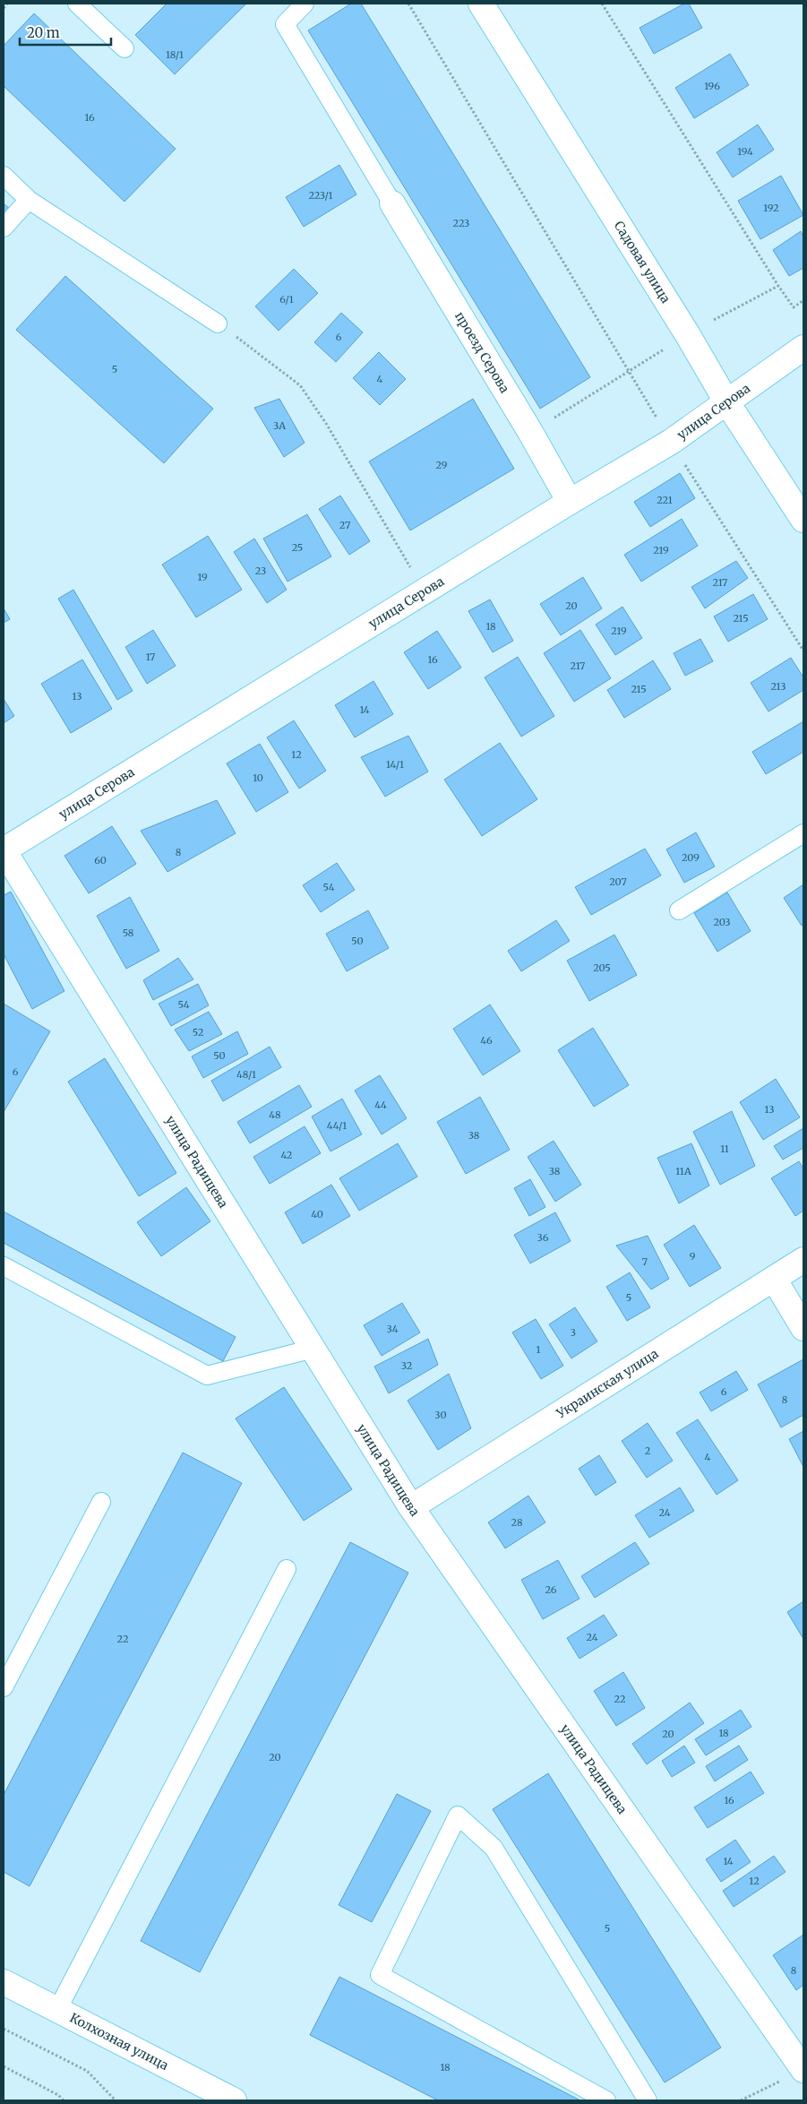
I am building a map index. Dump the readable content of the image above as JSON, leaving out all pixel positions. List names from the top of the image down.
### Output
{
  "streets": {
    "street": [
      "Садовая улица",
      "проезд Серова",
      "улица Серова",
      "улица Радищева",
      "Украинская улица",
      "Колхозная улица"
    ]
  },
  "crossings": [
    ["Садовая улица", "улица Серова"],
    ["проезд Серова", "улица Серова"],
    ["улица Серова", "улица Радищева"],
    ["улица Радищева", "Украинская улица"]
  ],
  "house_numbers": [
    "18/1",
    "196",
    "16",
    "194",
    "223/1",
    "192",
    "223",
    "6/1",
    "6",
    "5",
    "4",
    "3А",
    "29",
    "221",
    "27",
    "25",
    "219",
    "23",
    "19",
    "217",
    "20",
    "215",
    "18",
    "219",
    "17",
    "16",
    "217",
    "213",
    "215",
    "13",
    "14",
    "12",
    "14/1",
    "10",
    "8",
    "209",
    "60",
    "207",
    "54",
    "203",
    "58",
    "50",
    "205",
    "54",
    "52",
    "46",
    "50",
    "6",
    "48/1",
    "44",
    "13",
    "48",
    "44/1",
    "38",
    "11",
    "42",
    "38",
    "11А",
    "40",
    "36",
    "9",
    "7",
    "5",
    "34",
    "3",
    "1",
    "32",
    "6",
    "8",
    "30",
    "2",
    "4",
    "24",
    "28",
    "26",
    "24",
    "22",
    "22",
    "18",
    "20",
    "20",
    "16",
    "14",
    "12",
    "5",
    "8",
    "18"
  ],
  "scale_bar": "20 m"
}
